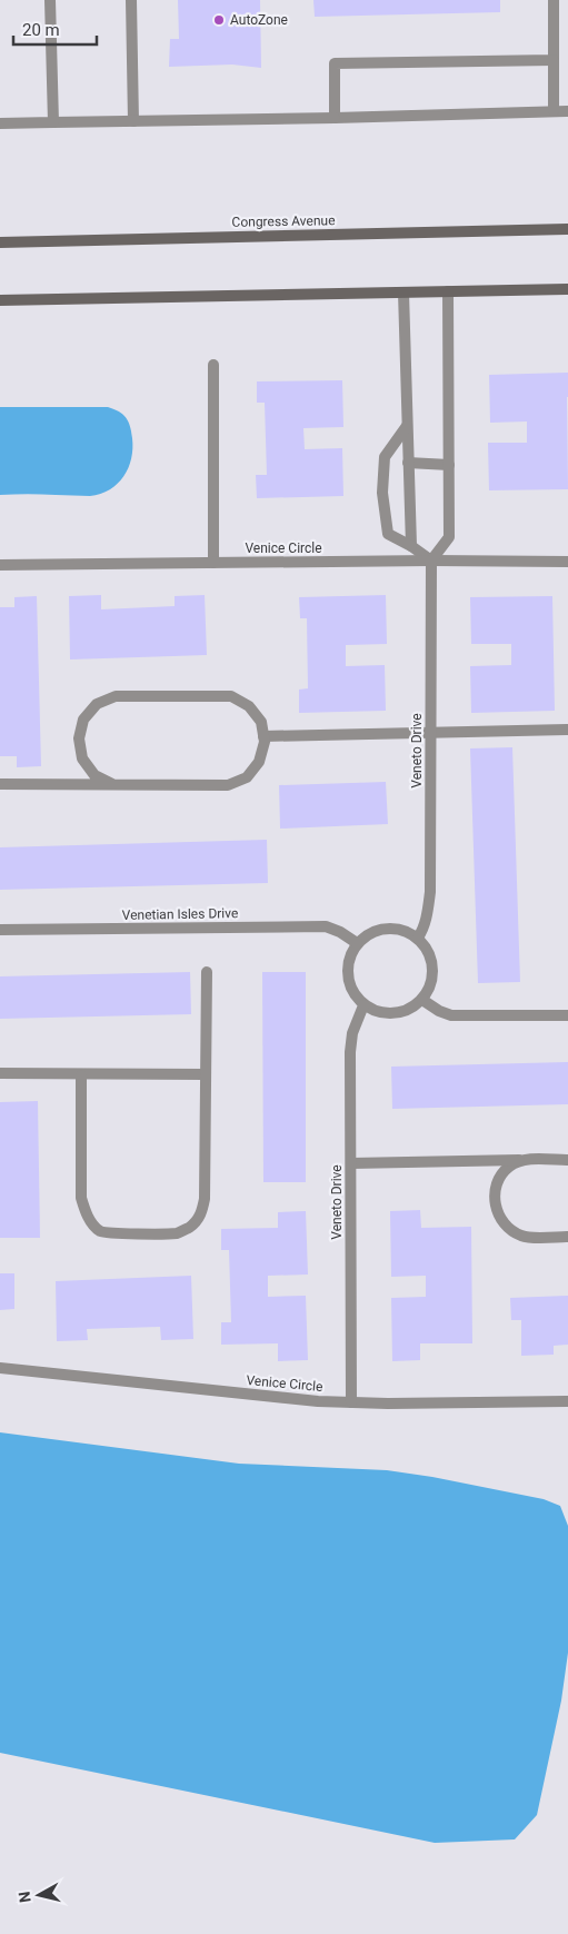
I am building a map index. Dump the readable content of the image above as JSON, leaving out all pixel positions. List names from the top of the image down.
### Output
{
  "streets": {
    "street": [
      "Congress Avenue",
      "Venice Circle",
      "Veneto Drive",
      "Venetian Isles Drive"
    ]
  },
  "crossings": [
    ["Venice Circle", "Veneto Drive"],
    ["Veneto Drive", "Venetian Isles Drive"]
  ],
  "places": ["AutoZone"],
  "scale_bar": "20 m",
  "north": "left"
}
